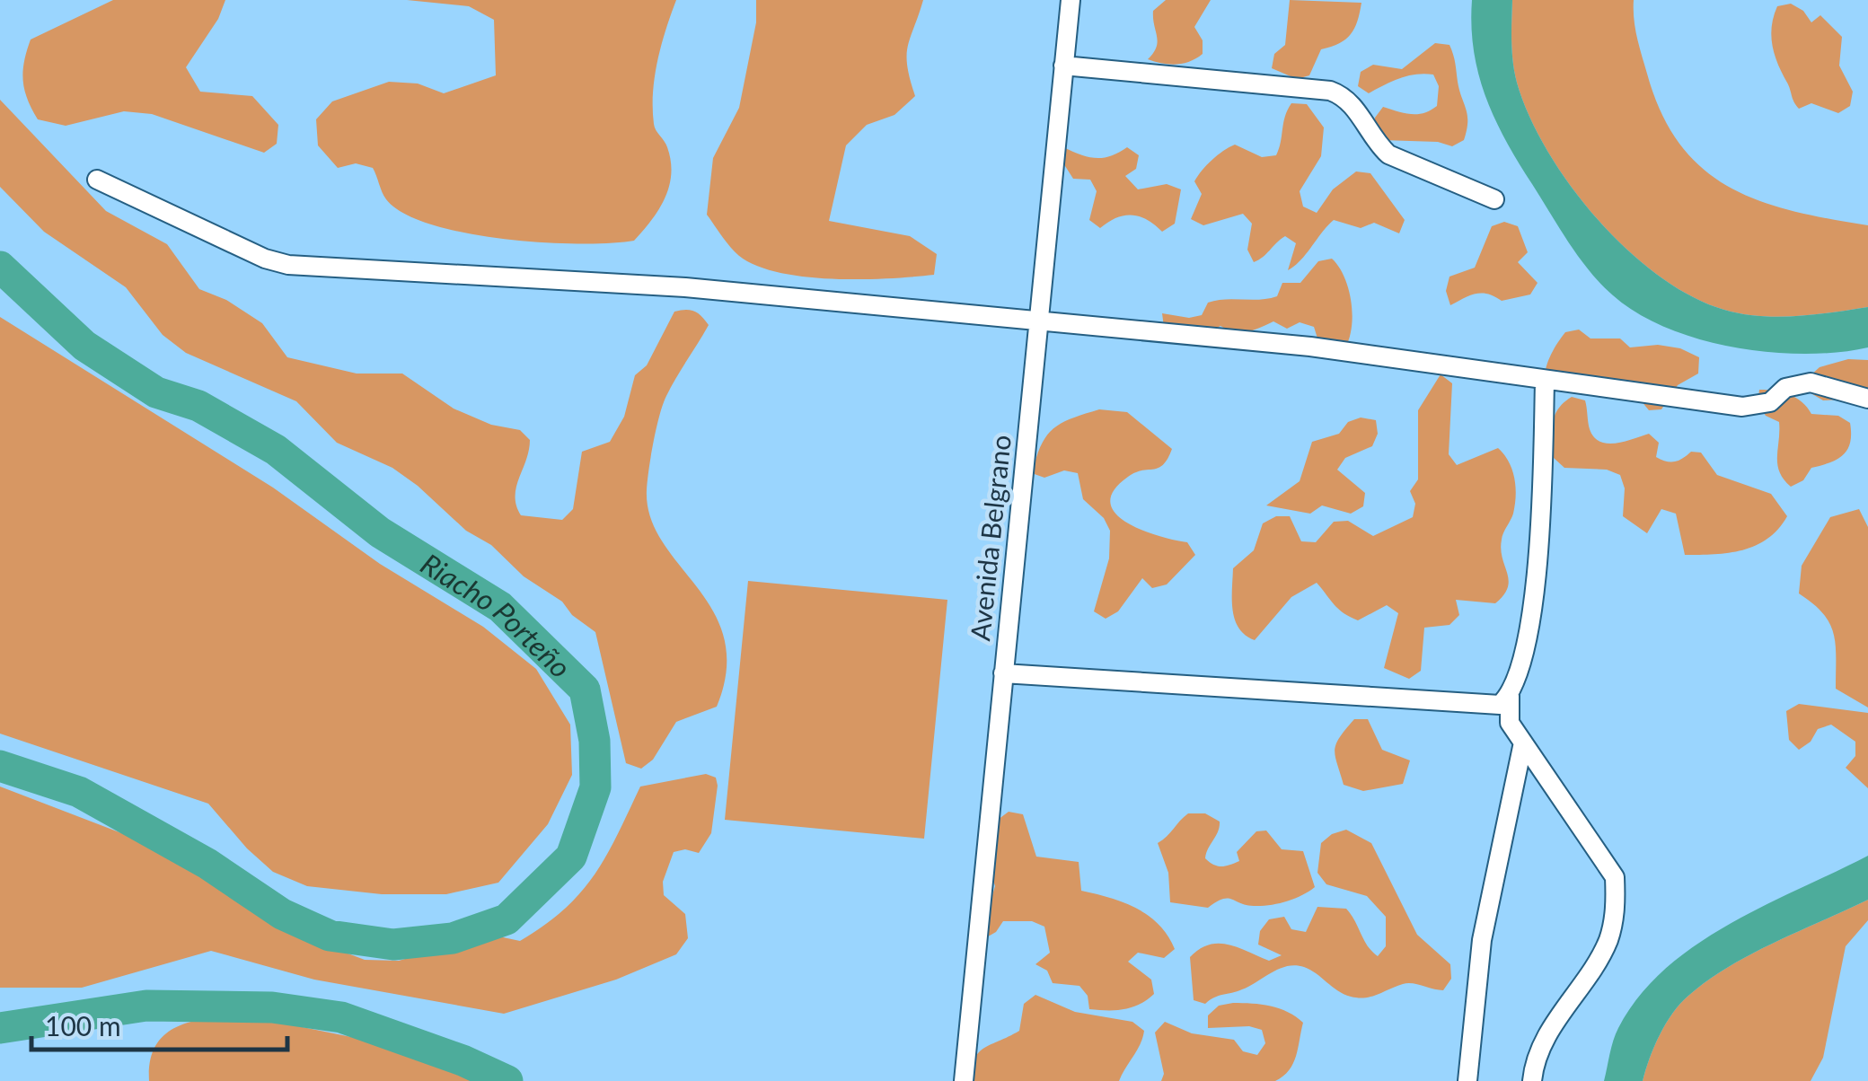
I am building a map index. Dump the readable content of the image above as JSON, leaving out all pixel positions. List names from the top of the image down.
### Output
{
  "streets": {
    "street": ["Avenida Belgrano"]
  },
  "water": ["Riacho Porteño"],
  "scale_bar": "100 m"
}
